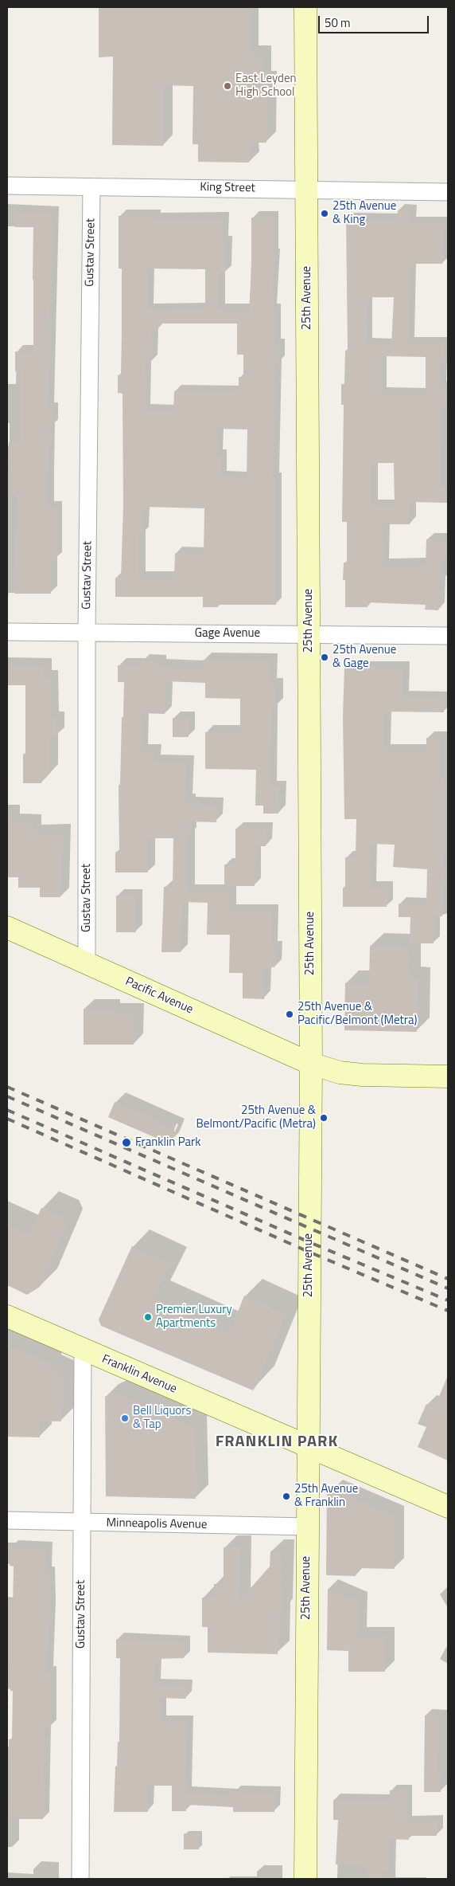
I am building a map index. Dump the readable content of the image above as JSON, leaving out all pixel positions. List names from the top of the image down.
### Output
{
  "streets": {
    "street": [
      "King Street",
      "Gustav Street",
      "25th Avenue",
      "Gage Avenue",
      "Pacific Avenue",
      "Franklin Avenue",
      "Minneapolis Avenue"
    ]
  },
  "crossings": [
    ["King Street", "Gustav Street"],
    ["King Street", "25th Avenue"],
    ["Gustav Street", "Gage Avenue"],
    ["Gustav Street", "Pacific Avenue"],
    ["Gustav Street", "Franklin Avenue"],
    ["Gustav Street", "Minneapolis Avenue"],
    ["25th Avenue", "Gage Avenue"],
    ["25th Avenue", "Pacific Avenue"],
    ["25th Avenue", "Franklin Avenue"],
    ["25th Avenue", "Minneapolis Avenue"]
  ],
  "districts": ["FRANKLIN PARK"],
  "places": [
    "East Leyden High School",
    "25th Avenue & King",
    "25th Avenue & Gage",
    "25th Avenue & Pacific/Belmont (Metra)",
    "25th Avenue & Belmont/Pacific (Metra)",
    "Franklin Park",
    "Premier Luxury Apartments",
    "Bell Liquors & Tap",
    "25th Avenue & Franklin"
  ],
  "scale_bar": "50 m"
}
